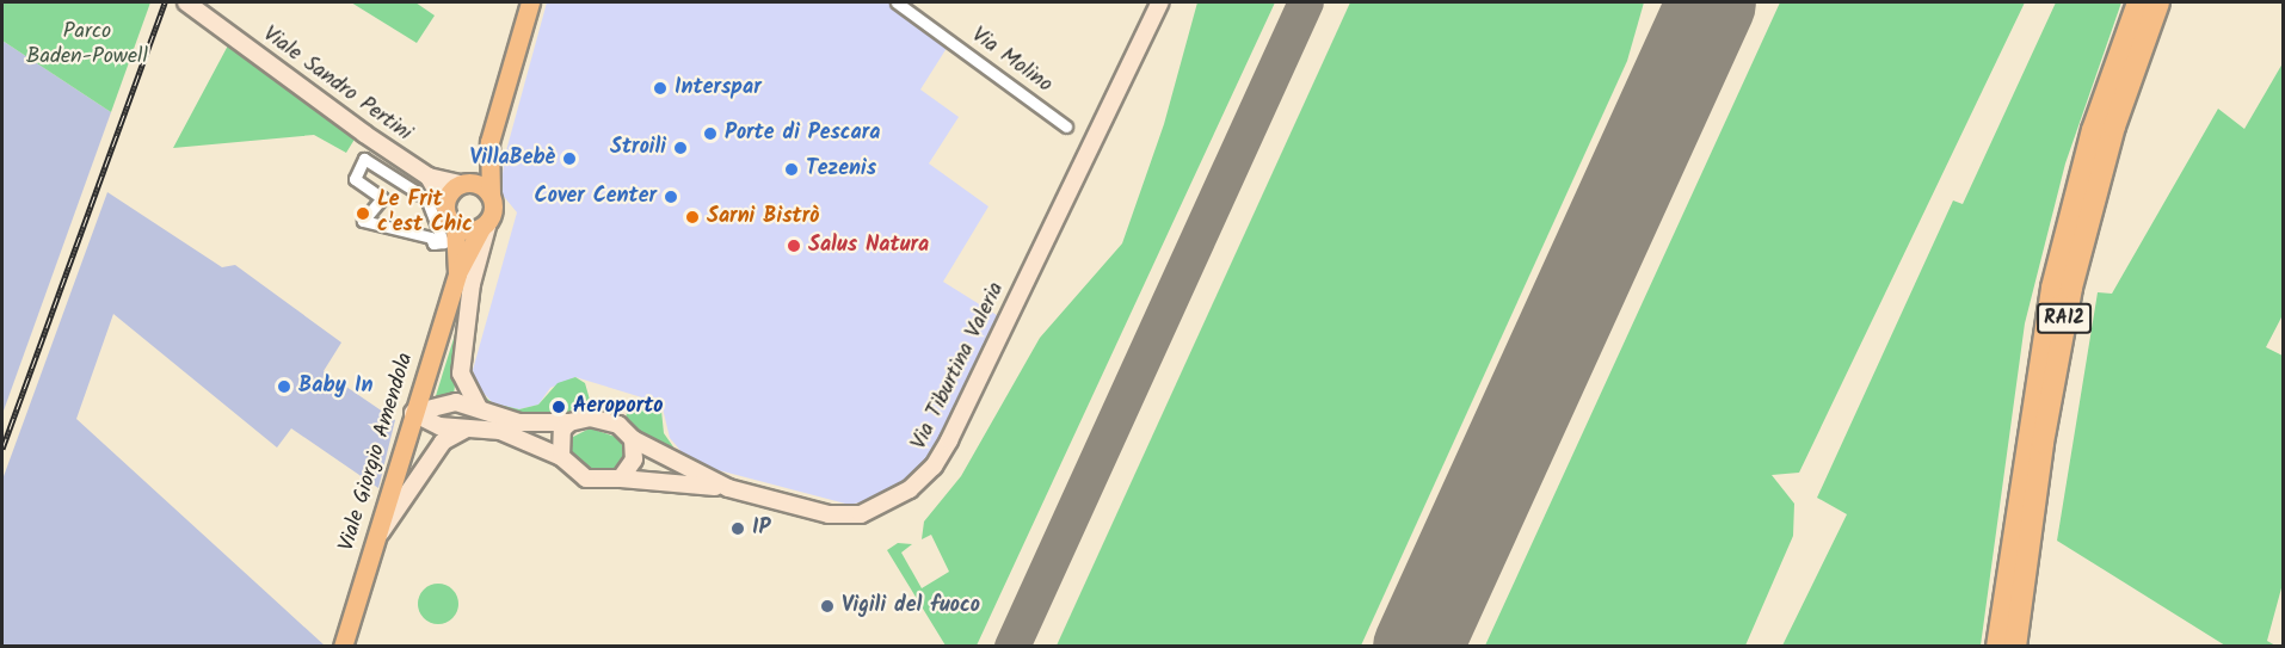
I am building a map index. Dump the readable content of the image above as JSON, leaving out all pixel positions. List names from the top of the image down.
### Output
{
  "streets": {
    "highway": ["RA12"],
    "main road": ["Viale Giorgio Amendola"],
    "street": ["Via Molino", "Viale Sandro Pertini", "Via Tiburtina Valeria"]
  },
  "crossings": [
    ["Viale Sandro Pertini", "Viale Giorgio Amendola"]
  ],
  "parks": ["Parco Baden-Powell"],
  "places": [
    "Interspar",
    "Porte di Pescara",
    "Stroili",
    "VillaBebè",
    "Tezenis",
    "Cover Center",
    "Le Frit c'est Chic",
    "Sarni Bistrò",
    "Salus Natura",
    "Baby In",
    "Aeroporto",
    "IP",
    "Vigili del fuoco"
  ]
}
